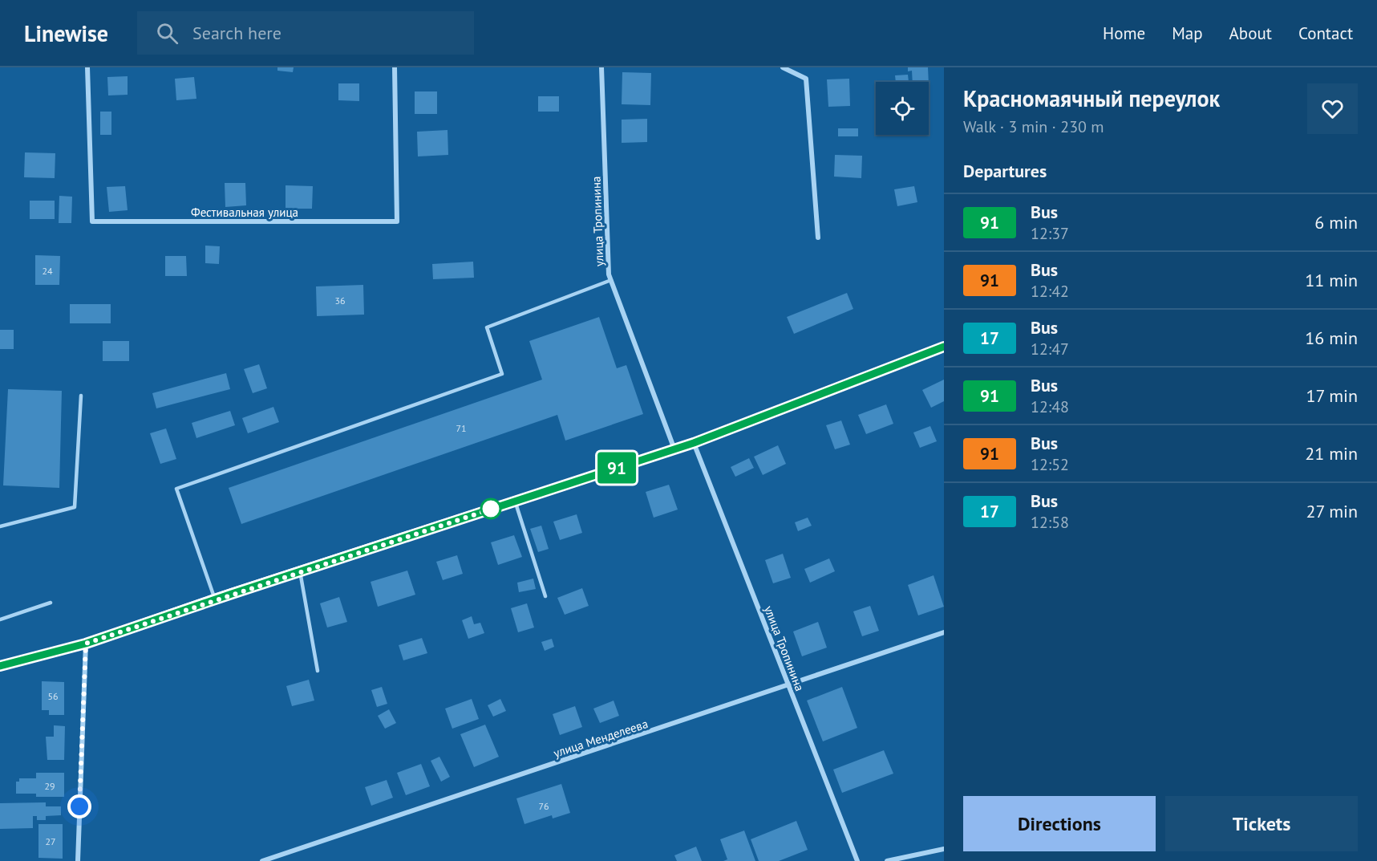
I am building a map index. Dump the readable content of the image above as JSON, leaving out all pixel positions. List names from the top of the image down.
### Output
{
  "streets": {
    "street": ["Фестивальная улица", "улица Тропинина", "улица Менделеева"]
  },
  "crossings": [
    ["улица Тропинина", "улица Менделеева"]
  ],
  "lines": ["bus line 91"],
  "house_numbers": [
    "24",
    "36",
    "71",
    "56",
    "29",
    "76",
    "27"
  ],
  "page": {
    "header": "Linewise",
    "search": "Search here",
    "nav": [
      "Home",
      "Map",
      "About",
      "Contact"
    ],
    "on_map": "91",
    "heading": [
      ["Красномаячный переулок", "Walk · 3 min · 230 m"],
      "Departures"
    ],
    "list": [
      {
        "mark": "91",
        "name": "Bus",
        "note": "12:37",
        "value": "6 min"
      },
      {
        "mark": "91",
        "name": "Bus",
        "note": "12:42",
        "value": "11 min"
      },
      {
        "mark": "17",
        "name": "Bus",
        "note": "12:47",
        "value": "16 min"
      },
      {
        "mark": "91",
        "name": "Bus",
        "note": "12:48",
        "value": "17 min"
      },
      {
        "mark": "91",
        "name": "Bus",
        "note": "12:52",
        "value": "21 min"
      },
      {
        "mark": "17",
        "name": "Bus",
        "note": "12:58",
        "value": "27 min"
      }
    ],
    "buttons": ["Directions", "Tickets"]
  }
}
